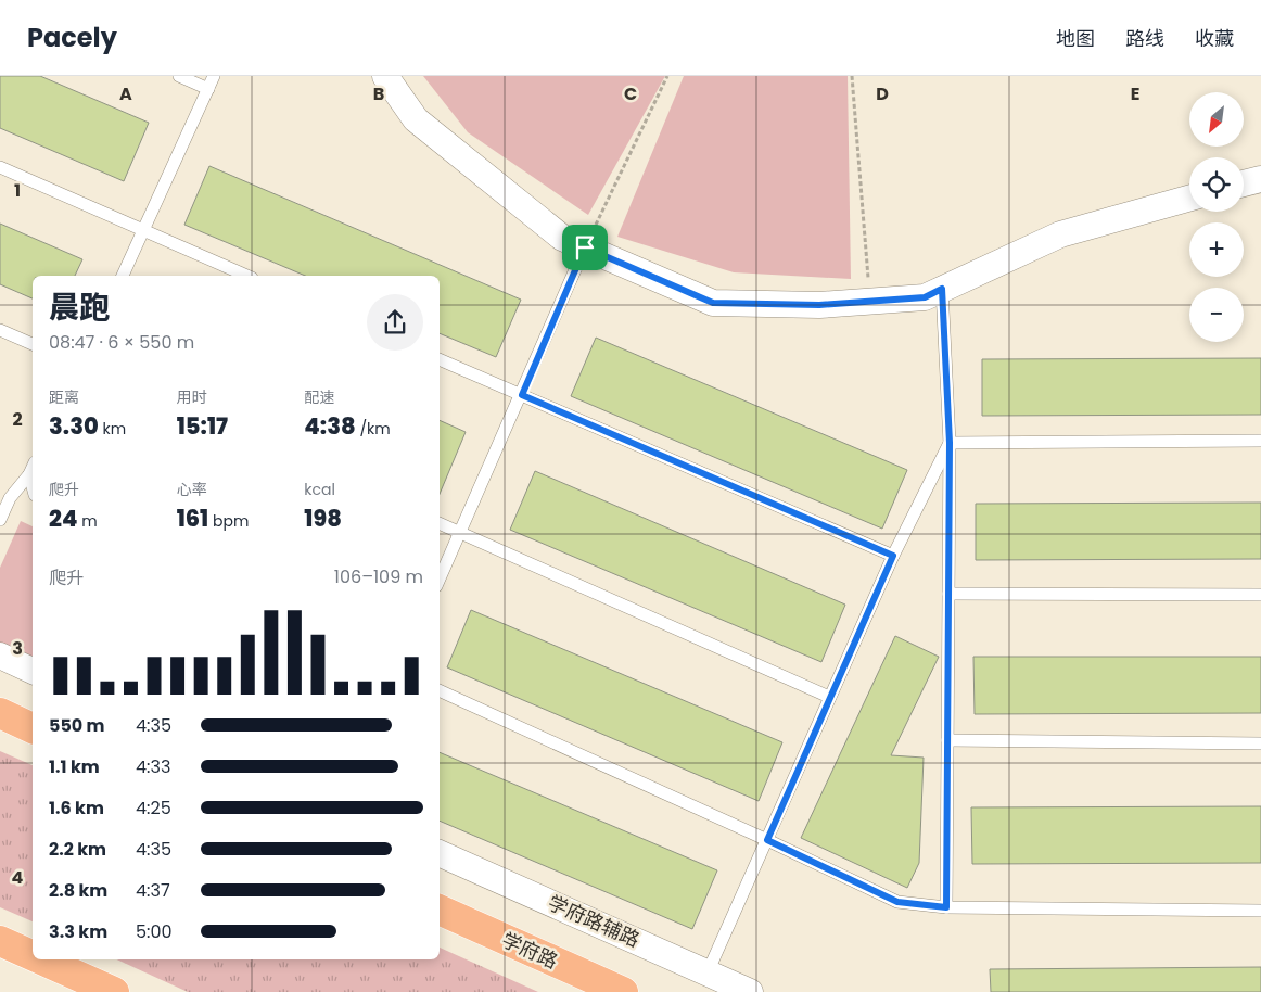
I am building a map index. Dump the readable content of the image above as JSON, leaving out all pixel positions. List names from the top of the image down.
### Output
{
  "streets": {
    "highway": ["学府路"],
    "street": ["学府路辅路"]
  },
  "north": "bottom left",
  "page": {
    "header": "Pacely",
    "nav": ["地图", "路线", "收藏"],
    "map_buttons": ["+", "−"],
    "heading": ["晨跑", "08:47 · 6 × 550 m"],
    "stats": [
      ["距离", "3.30 km"],
      ["用时", "15:17"],
      ["配速", "4:38 /km"],
      ["爬升", "24 m"],
      ["心率", "161 bpm"],
      ["kcal", "198"]
    ],
    "chart": ["爬升", "106–109 m"],
    "list": [
      {
        "name": "550 m",
        "note": "4:35"
      },
      {
        "name": "1.1 km",
        "note": "4:33"
      },
      {
        "name": "1.6 km",
        "note": "4:25"
      },
      {
        "name": "2.2 km",
        "note": "4:35"
      },
      {
        "name": "2.8 km",
        "note": "4:37"
      },
      {
        "name": "3.3 km",
        "note": "5:00"
      }
    ]
  },
  "grid": {
    "columns": [
      "A",
      "B",
      "C",
      "D",
      "E"
    ],
    "rows": [
      "1",
      "2",
      "3",
      "4"
    ]
  }
}
